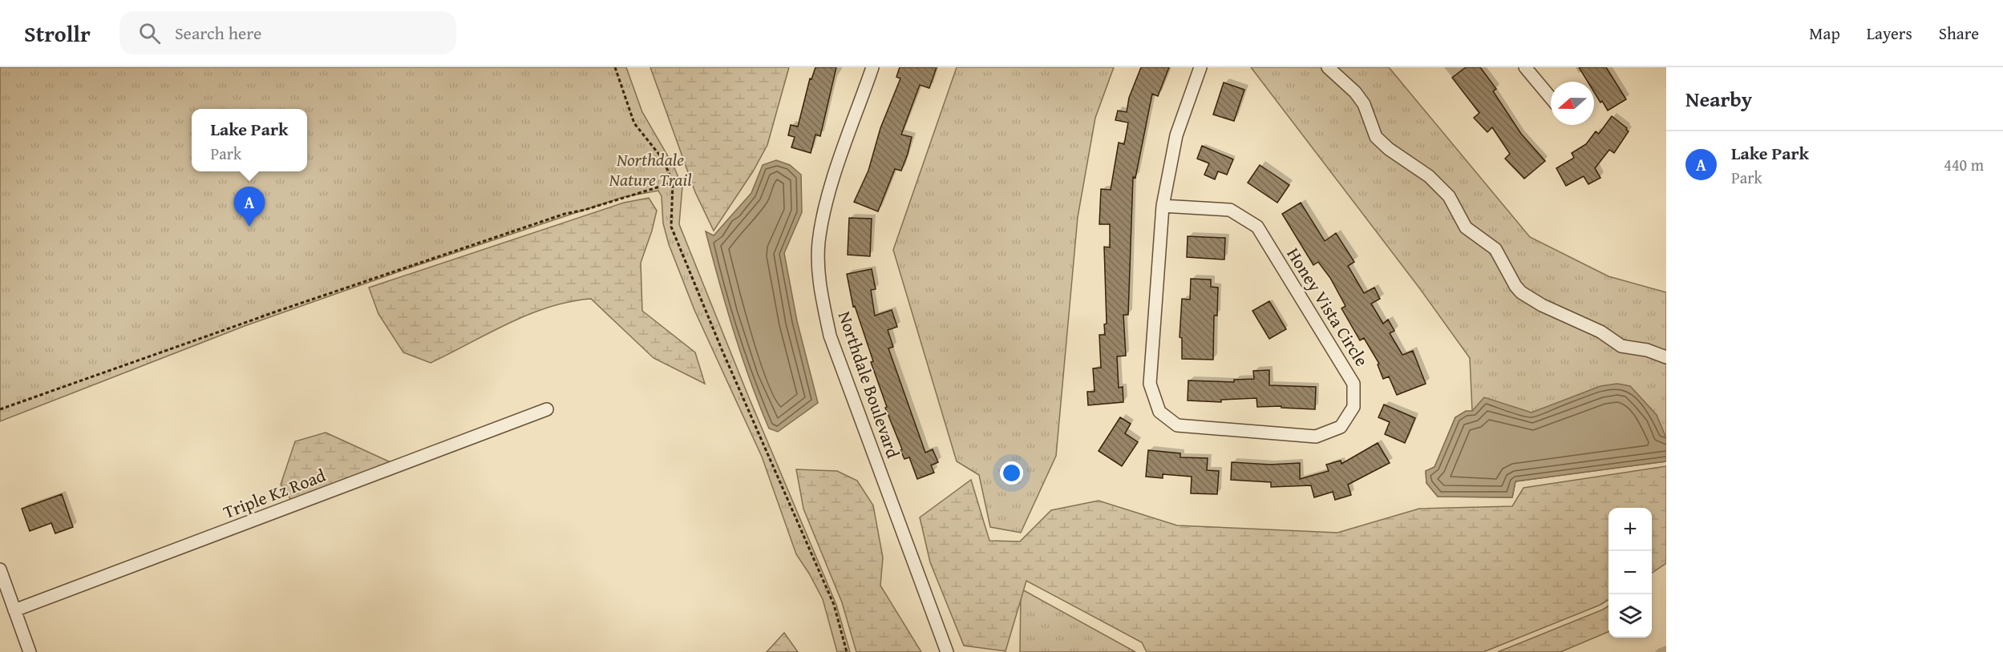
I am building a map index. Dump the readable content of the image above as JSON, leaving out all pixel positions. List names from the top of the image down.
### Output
{
  "streets": {
    "street": ["Honey Vista Circle", "Northdale Boulevard", "Triple Kz Road"]
  },
  "parks": ["Northdale Nature Trail"],
  "north": "left",
  "page": {
    "header": "Strollr",
    "search": "Search here",
    "nav": ["Map", "Layers", "Share"],
    "heading": "Nearby",
    "popup": ["Lake Park", "Park"],
    "list": [
      {
        "mark": "A",
        "name": "Lake Park",
        "note": "Park",
        "value": "440 m"
      }
    ],
    "pins": "A",
    "map_buttons": ["+", "−"]
  }
}
